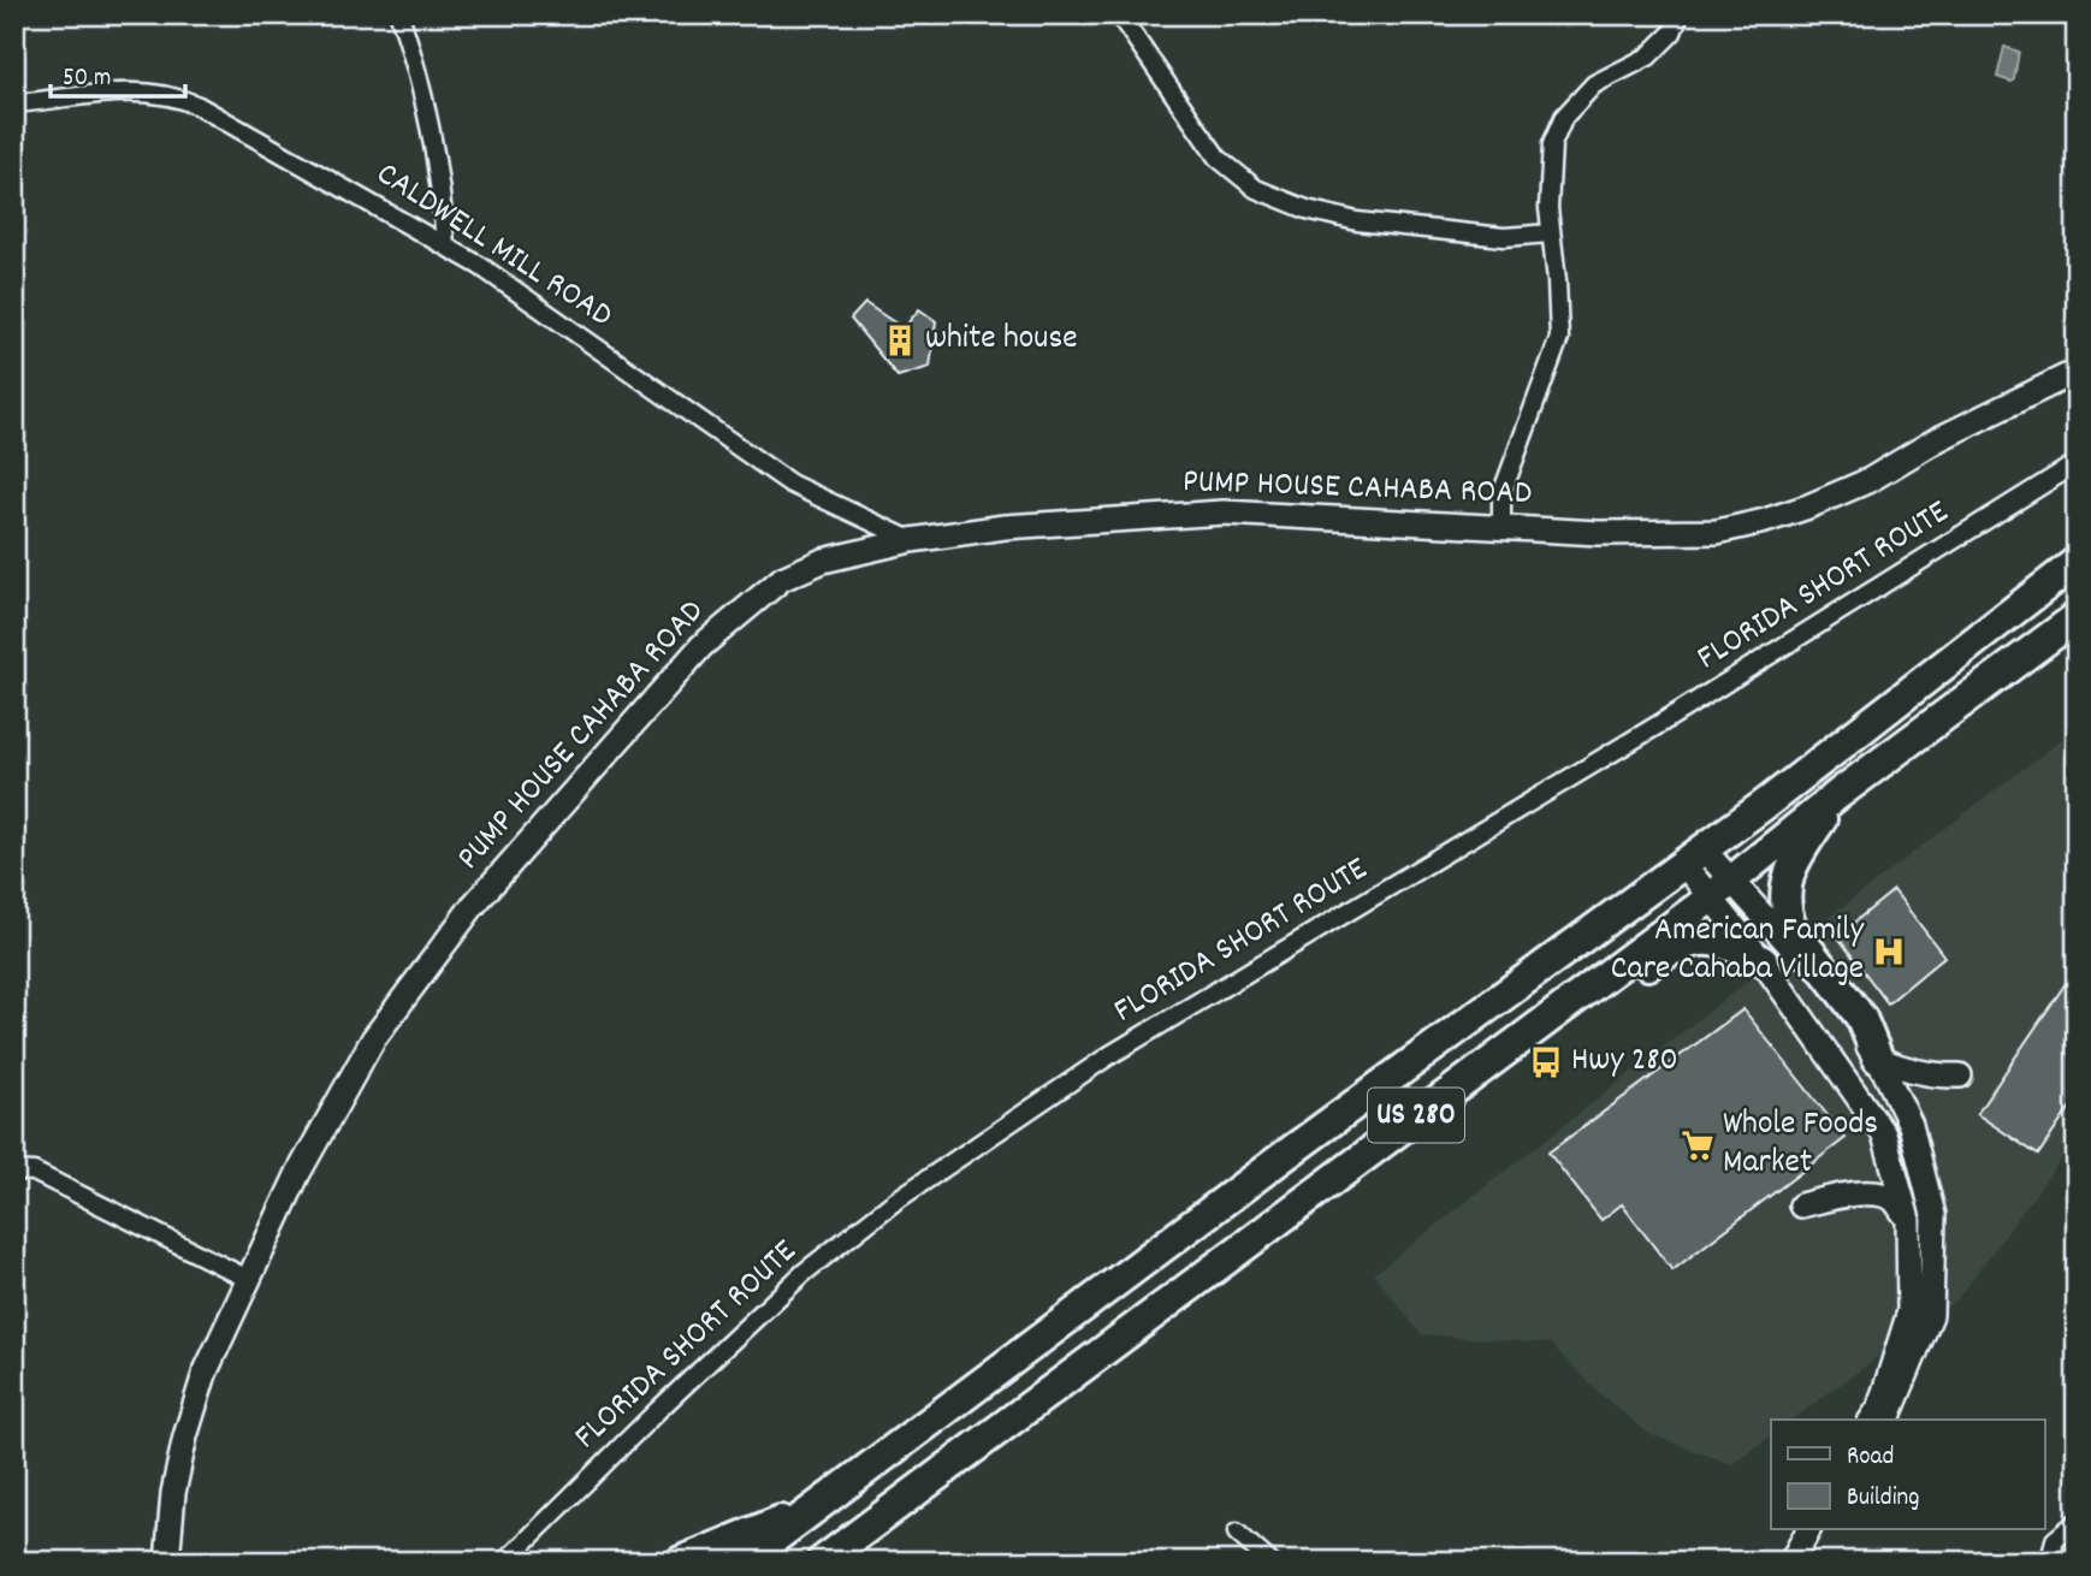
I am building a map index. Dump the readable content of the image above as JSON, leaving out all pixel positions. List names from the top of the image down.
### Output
{
  "streets": {
    "highway": ["US 280"],
    "street": ["CALDWELL MILL ROAD", "PUMP HOUSE CAHABA ROAD", "FLORIDA SHORT ROUTE"]
  },
  "crossings": [
    ["CALDWELL MILL ROAD", "PUMP HOUSE CAHABA ROAD"]
  ],
  "places": {
    "building": ["white house"],
    "hospital": ["American Family Care Cahaba Village"],
    "bus stop": ["Hwy 280"],
    "supermarket": ["Whole Foods Market"]
  },
  "legend": ["Road", "Building"],
  "scale_bar": "50 m"
}
